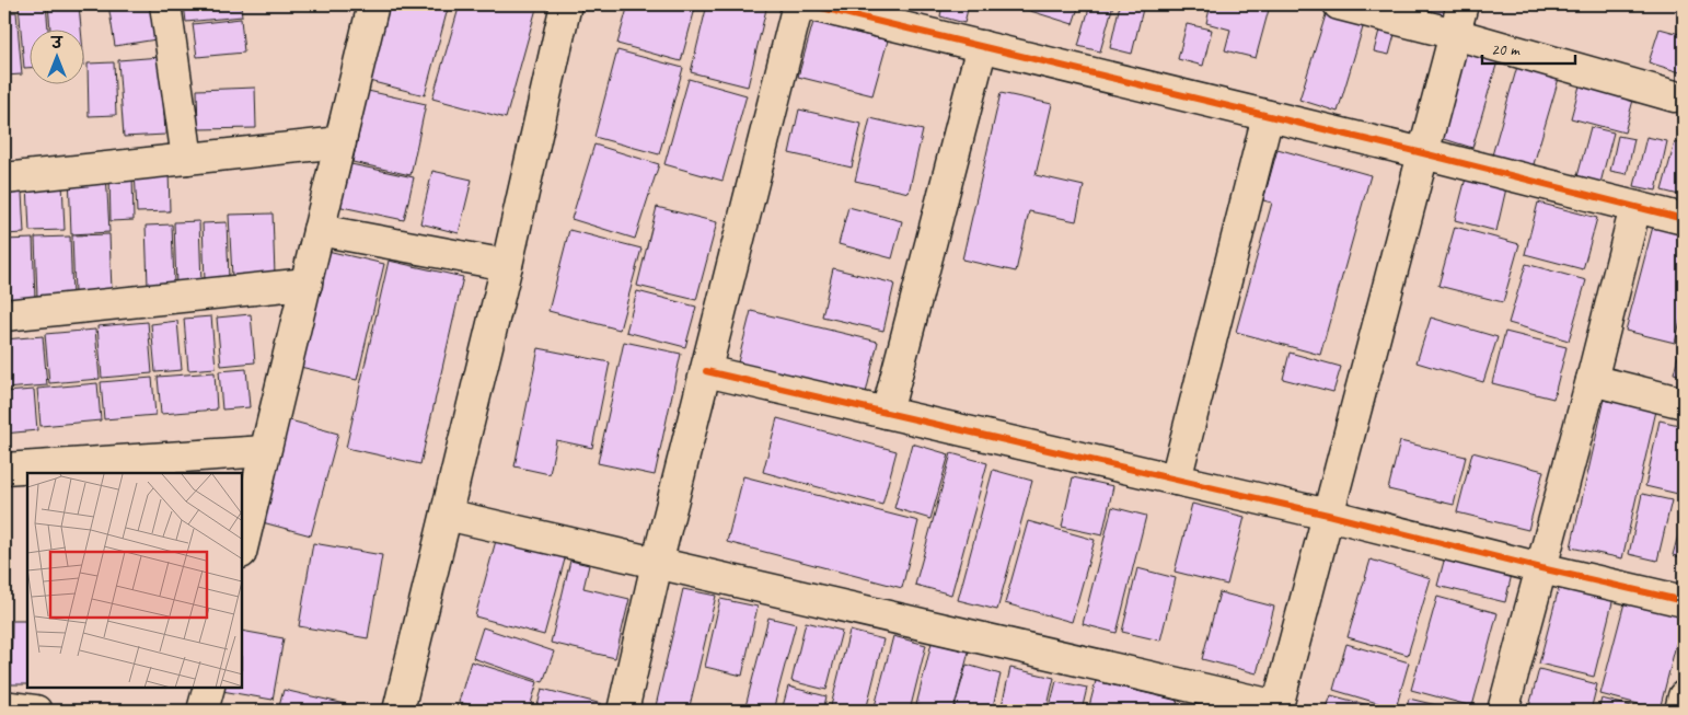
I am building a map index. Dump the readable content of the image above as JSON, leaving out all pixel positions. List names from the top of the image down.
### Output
{
  "scale_bar": "20 m",
  "north": "top"
}
